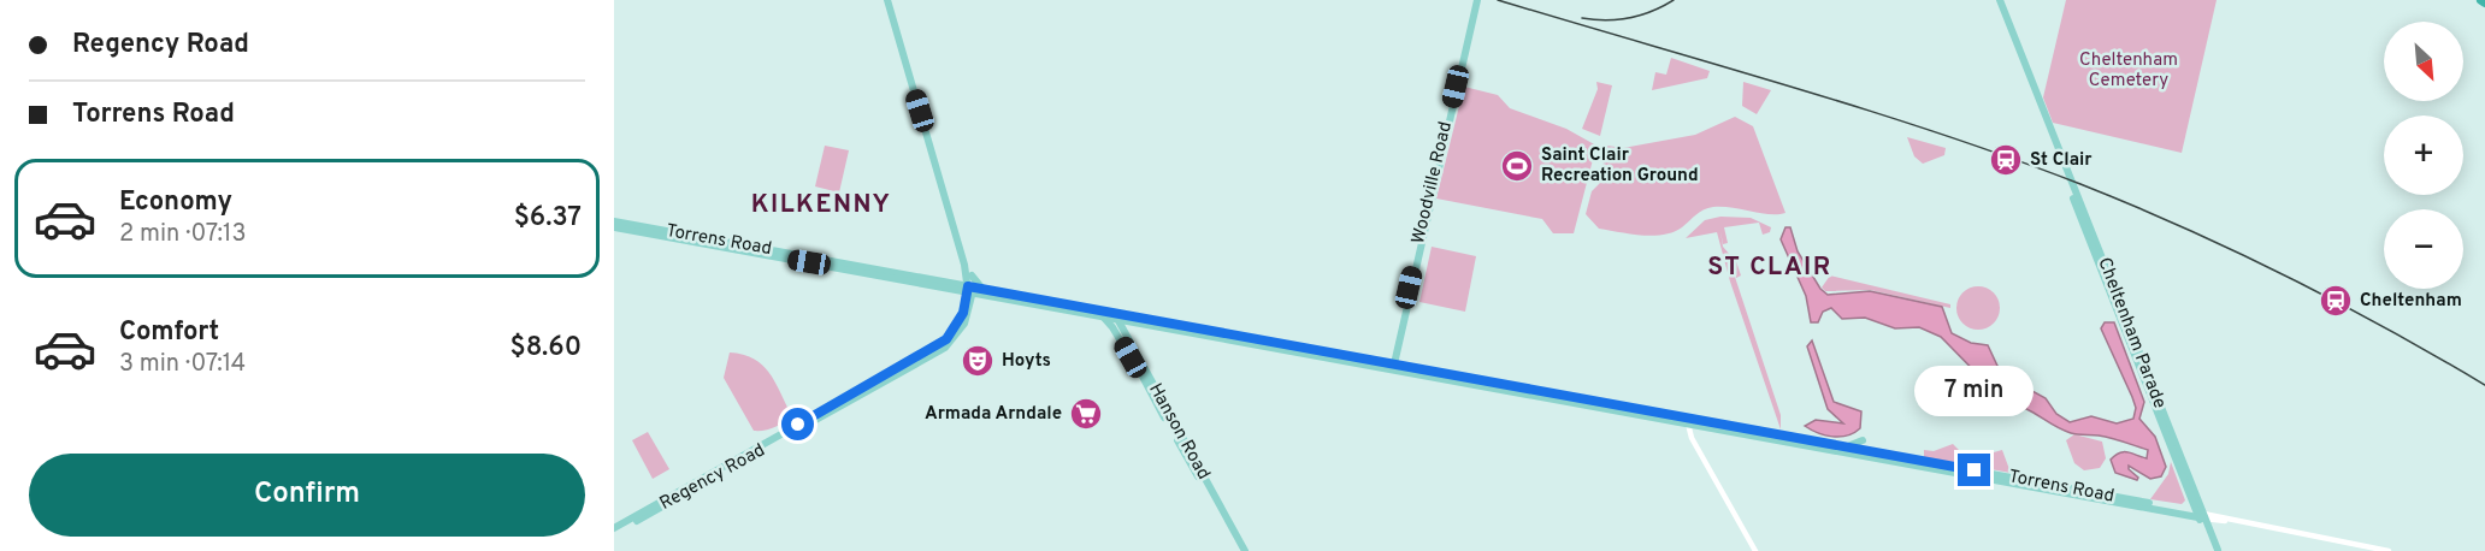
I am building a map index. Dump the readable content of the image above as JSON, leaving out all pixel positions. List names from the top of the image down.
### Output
{
  "streets": {
    "main road": [
      "Woodville Road",
      "Torrens Road",
      "Cheltenham Parade",
      "Hanson Road",
      "Regency Road"
    ]
  },
  "crossings": [
    ["Woodville Road", "Torrens Road"],
    ["Torrens Road", "Cheltenham Parade"],
    ["Torrens Road", "Hanson Road"],
    ["Torrens Road", "Regency Road"]
  ],
  "districts": ["KILKENNY", "ST CLAIR"],
  "parks": ["Cheltenham Cemetery"],
  "places": {
    "station": ["St Clair", "Cheltenham"],
    "sports": ["Saint Clair Recreation Ground"],
    "theatre": ["Hoyts"],
    "supermarket": ["Armada Arndale"]
  },
  "north": "bottom right",
  "page": {
    "banner": ["Regency Road", "Torrens Road"],
    "map_buttons": ["+", "−"],
    "list": [
      {
        "name": "Economy",
        "note": "2 min · 07:13",
        "value": "$6.37"
      },
      {
        "name": "Comfort",
        "note": "3 min · 07:14",
        "value": "$8.60"
      }
    ],
    "bubble": "7 min",
    "buttons": "Confirm"
  }
}
